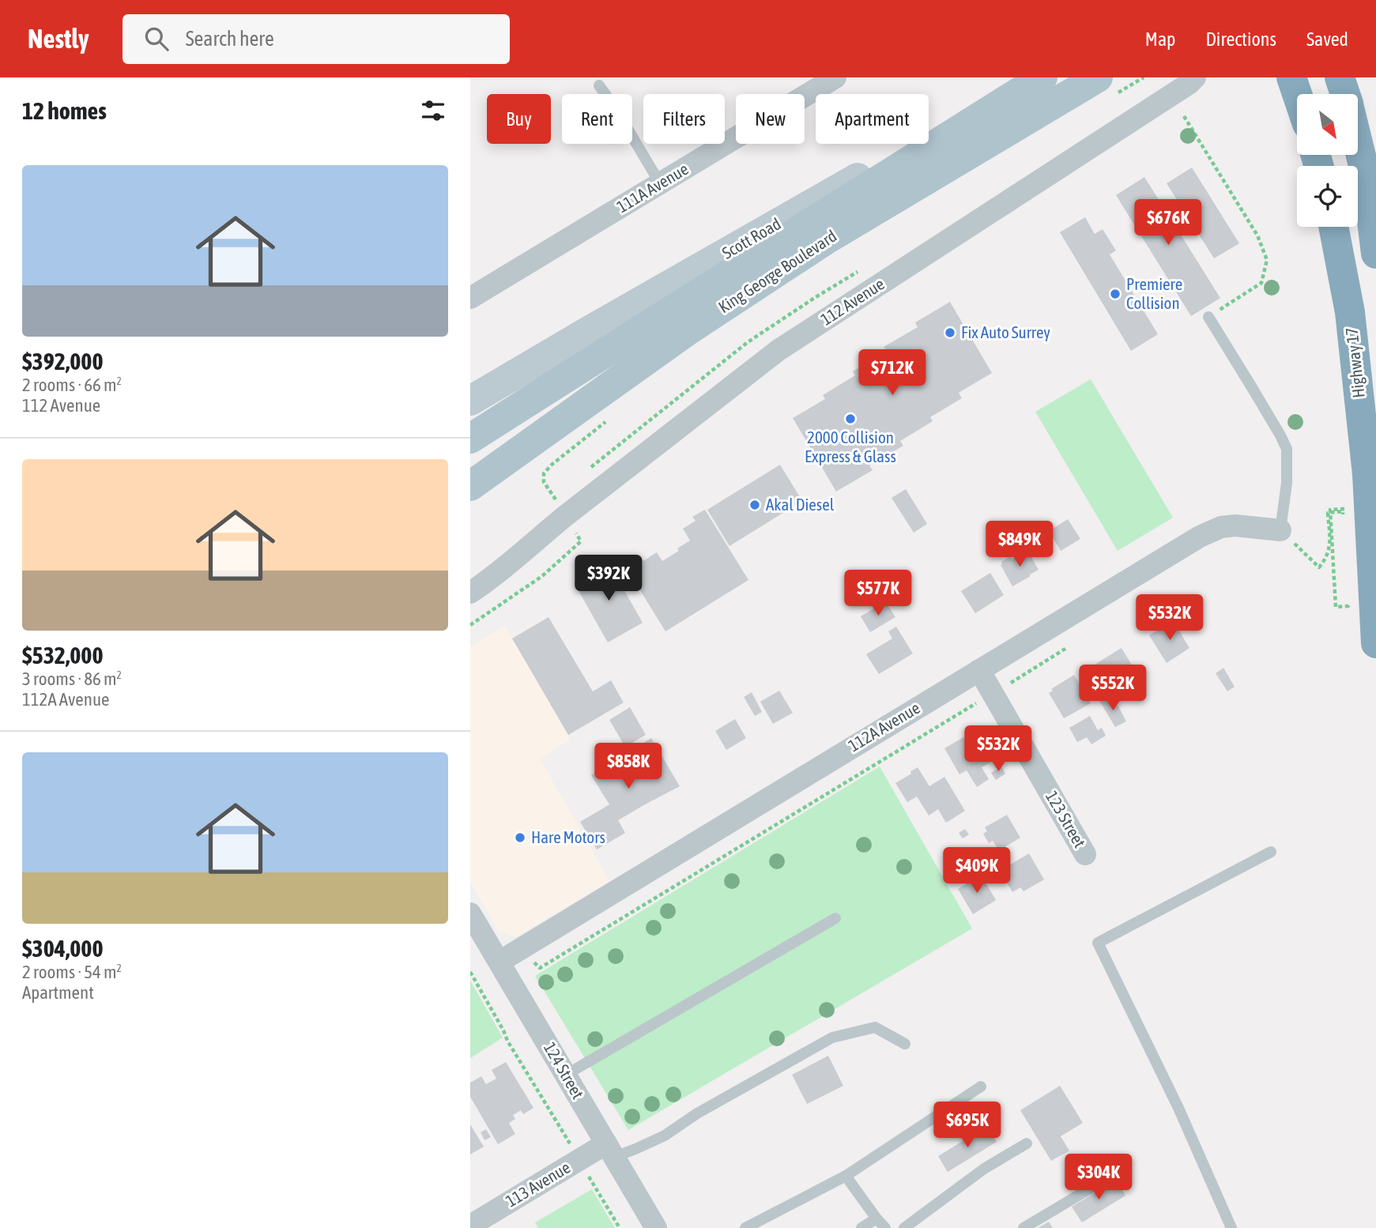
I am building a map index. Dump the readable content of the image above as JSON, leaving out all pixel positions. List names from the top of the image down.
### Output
{
  "streets": {
    "highway": ["Highway 17"],
    "main road": ["Scott Road", "King George Boulevard"],
    "street": [
      "111A Avenue",
      "112 Avenue",
      "112A Avenue",
      "123 Street",
      "124 Street",
      "113 Avenue"
    ]
  },
  "crossings": [
    ["112A Avenue", "123 Street"],
    ["112A Avenue", "124 Street"],
    ["124 Street", "113 Avenue"]
  ],
  "places": [
    "Premiere Collision",
    "Fix Auto Surrey",
    "2000 Collision Express & Glass",
    "Akal Diesel",
    "Hare Motors"
  ],
  "north": "bottom right",
  "page": {
    "header": "Nestly",
    "search": "Search here",
    "nav": ["Map", "Directions", "Saved"],
    "heading": "12 homes",
    "chip": [
      "Buy",
      "Rent",
      "Filters",
      "New",
      "Apartment"
    ],
    "list": [
      {
        "name": "$392,000",
        "note": "2 rooms · 66 m² · 112 Avenue"
      },
      {
        "name": "$532,000",
        "note": "3 rooms · 86 m² · 112A Avenue"
      },
      {
        "name": "$304,000",
        "note": "2 rooms · 54 m² · Apartment"
      }
    ],
    "price": [
      "$676K",
      "$712K",
      "$849K",
      "$392K",
      "$577K",
      "$532K",
      "$552K",
      "$532K",
      "$858K",
      "$409K",
      "$695K",
      "$304K"
    ]
  }
}
